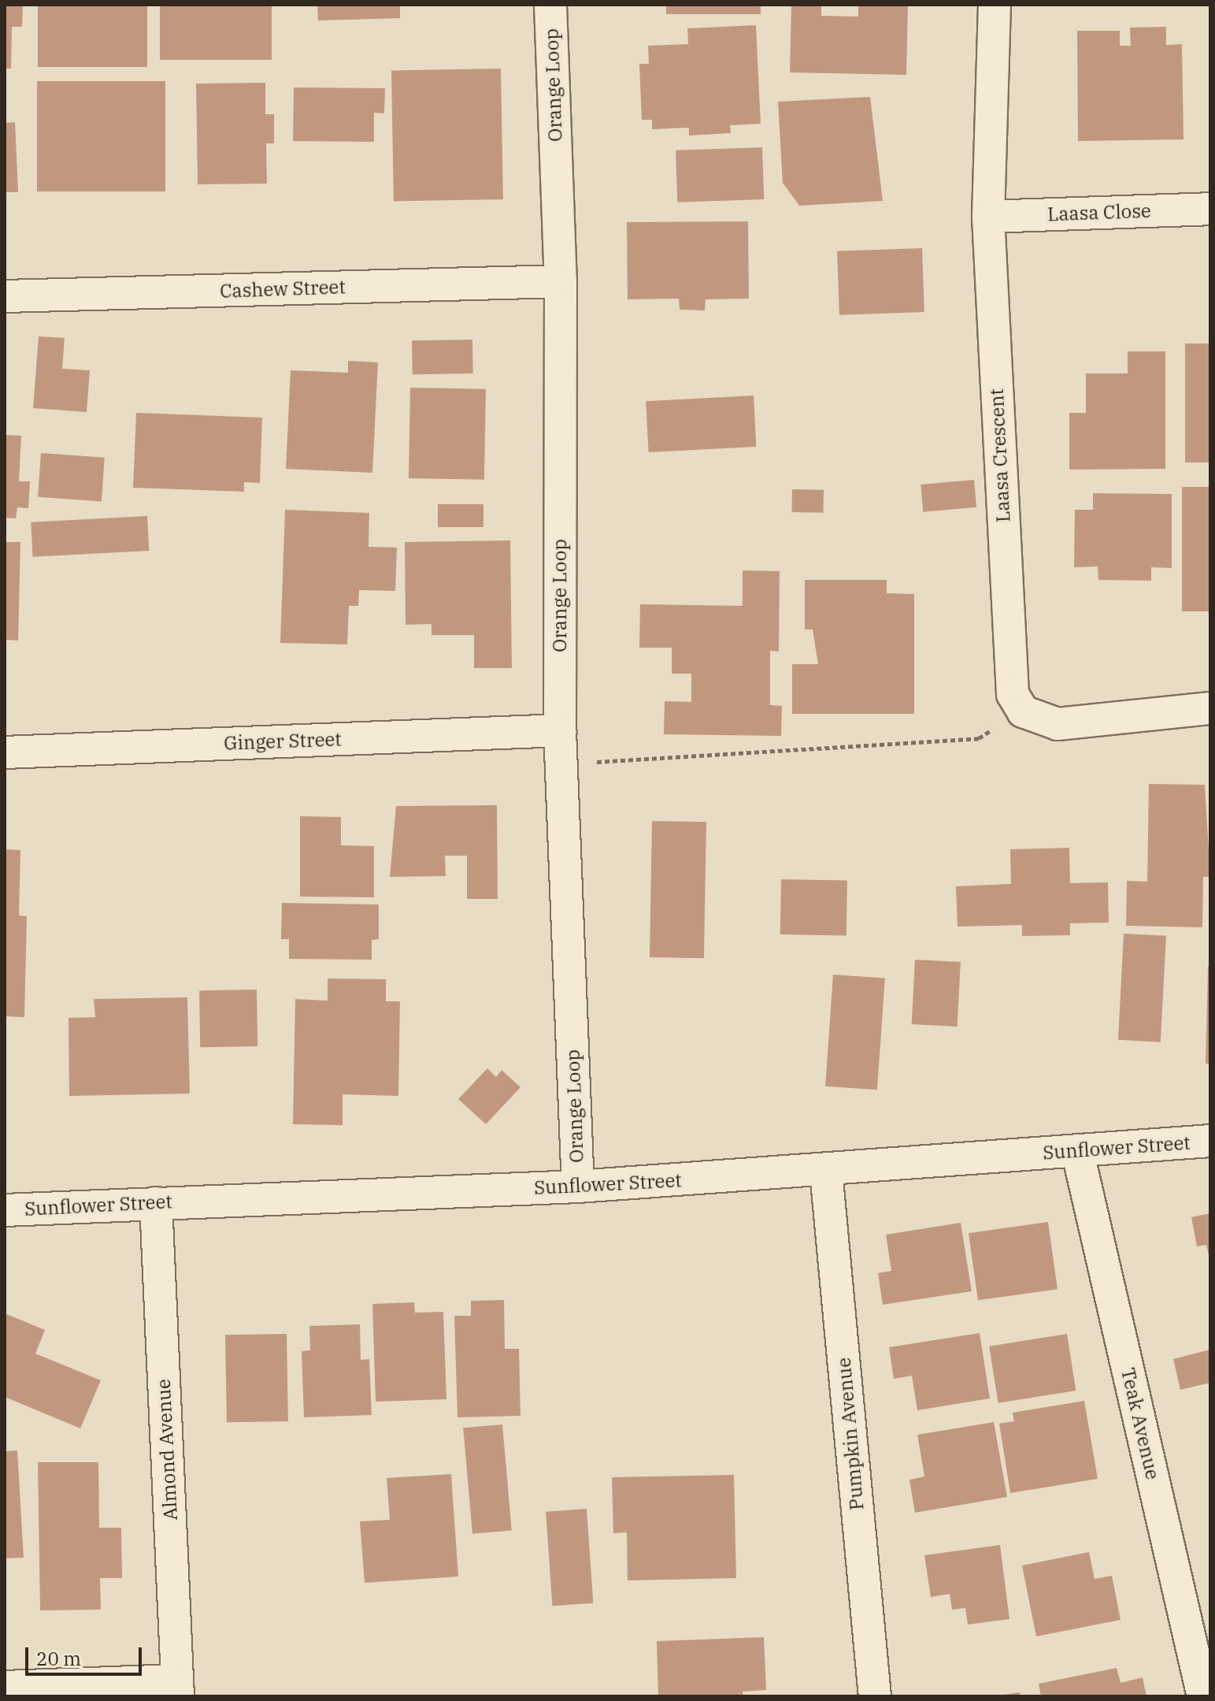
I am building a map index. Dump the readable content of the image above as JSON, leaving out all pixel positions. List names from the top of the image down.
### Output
{
  "streets": {
    "street": [
      "Orange Loop",
      "Laasa Close",
      "Cashew Street",
      "Laasa Crescent",
      "Ginger Street",
      "Sunflower Street",
      "Teak Avenue",
      "Pumpkin Avenue",
      "Almond Avenue"
    ]
  },
  "crossings": [
    ["Orange Loop", "Cashew Street"],
    ["Orange Loop", "Ginger Street"],
    ["Orange Loop", "Sunflower Street"],
    ["Laasa Close", "Laasa Crescent"],
    ["Sunflower Street", "Teak Avenue"],
    ["Sunflower Street", "Pumpkin Avenue"],
    ["Sunflower Street", "Almond Avenue"]
  ],
  "scale_bar": "20 m"
}
